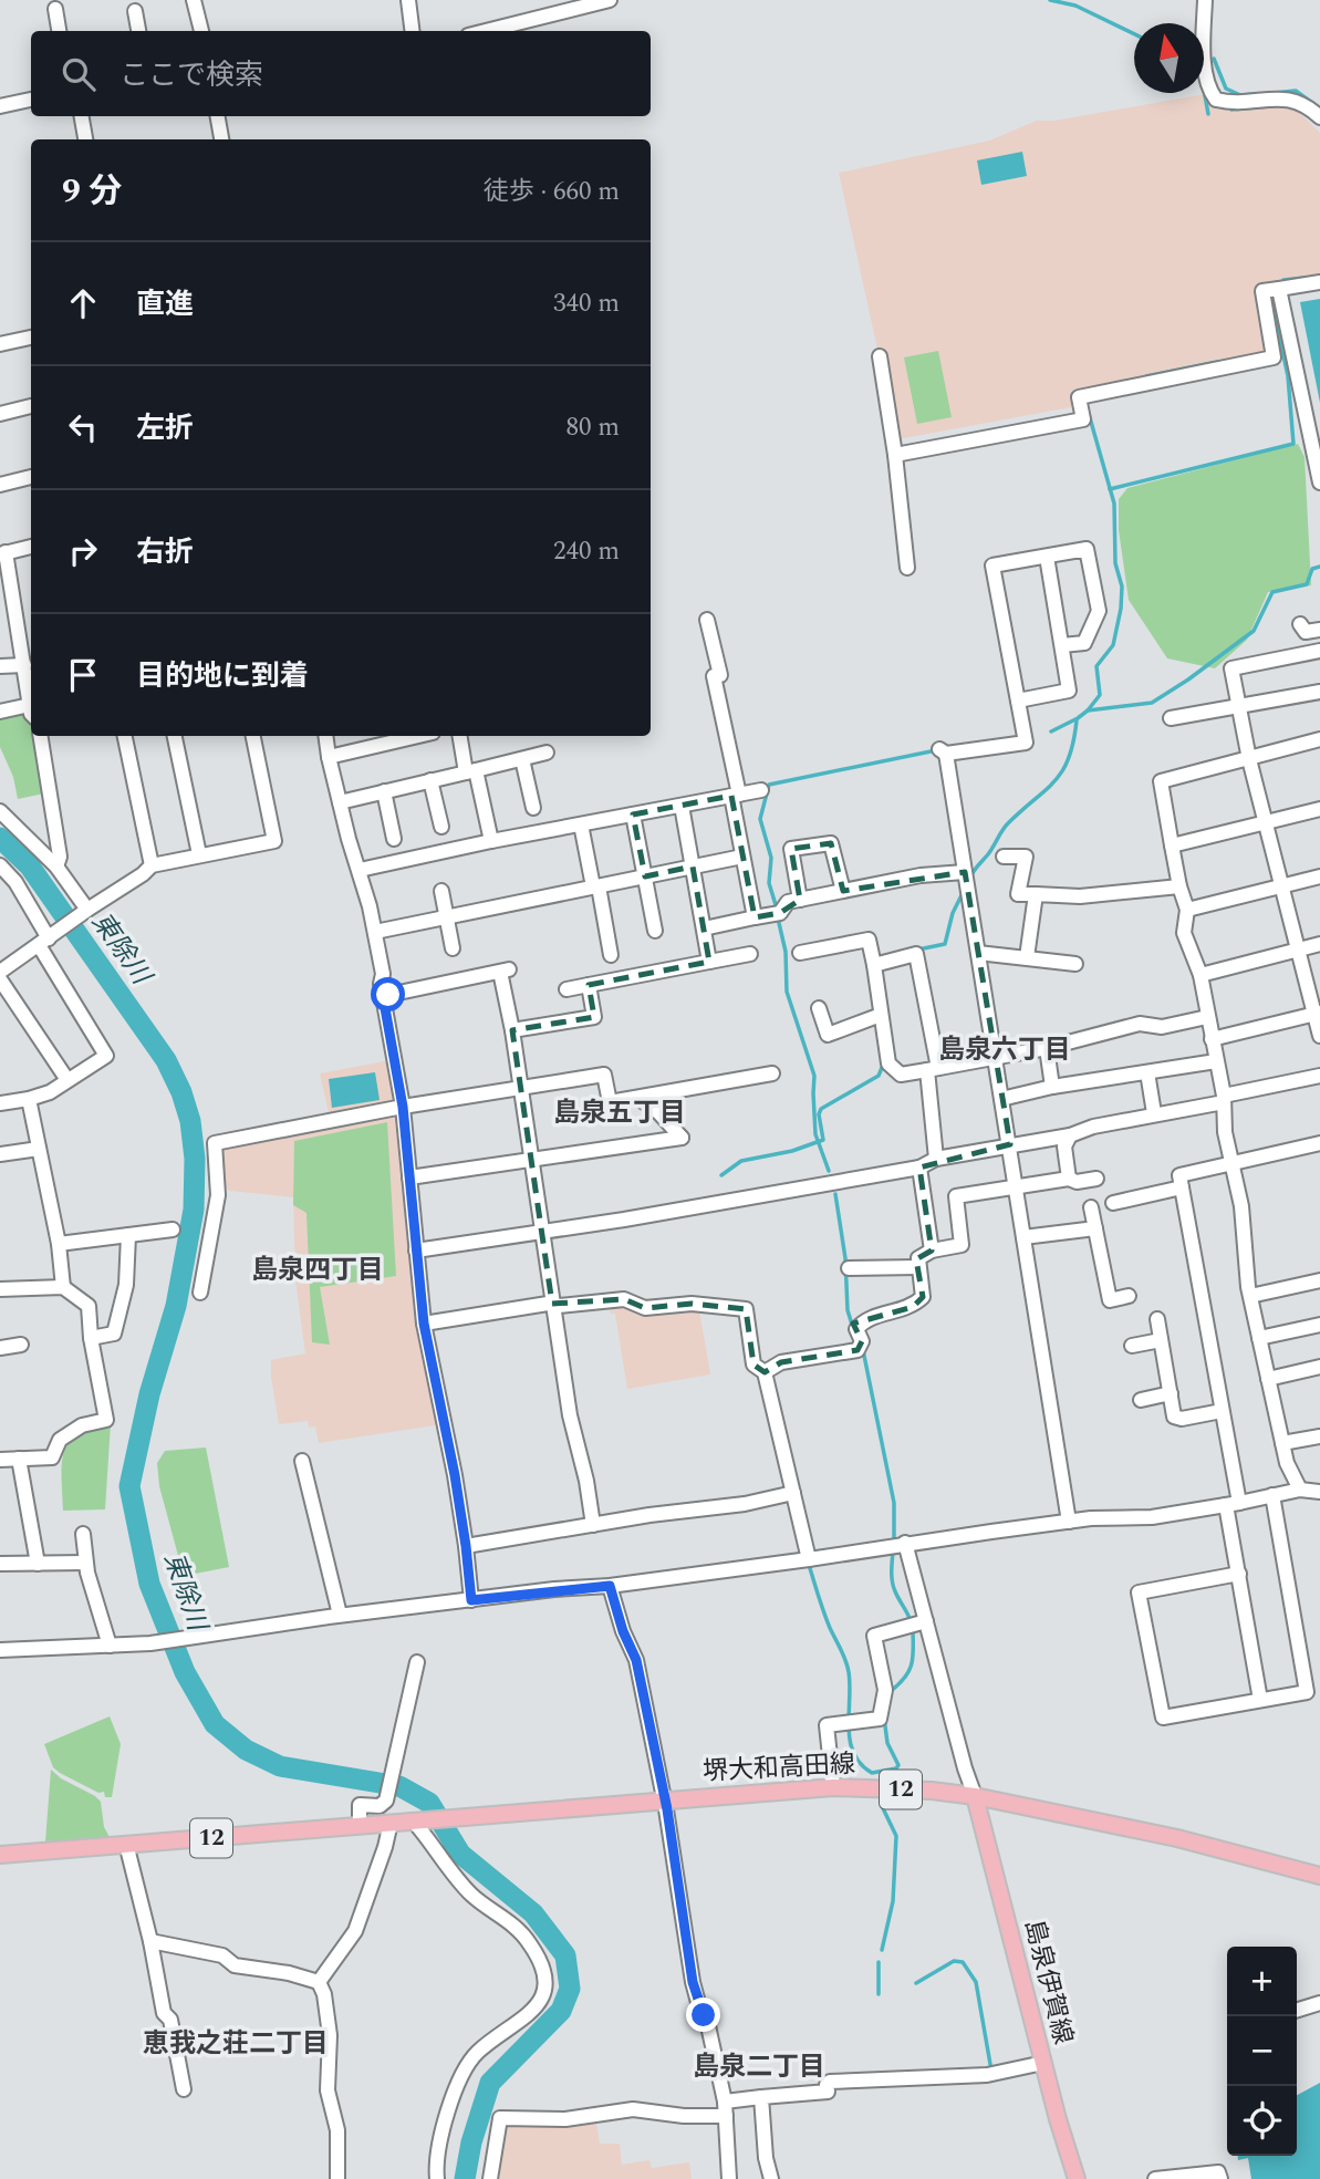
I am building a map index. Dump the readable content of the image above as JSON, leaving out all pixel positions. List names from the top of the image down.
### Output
{
  "streets": {
    "main road": ["堺大和高田線", "12", "島泉伊賀線"]
  },
  "crossings": [
    ["堺大和高田線", "島泉伊賀線"]
  ],
  "districts": [
    "島泉六丁目",
    "島泉五丁目",
    "島泉四丁目",
    "恵我之荘二丁目",
    "島泉二丁目"
  ],
  "water": ["東除川"],
  "north": "top",
  "page": {
    "search": "ここで検索",
    "heading": ["9 分", "徒歩 · 660 m"],
    "list": [
      ["直進", "340 m"],
      ["左折", "80 m"],
      ["右折", "240 m"],
      "目的地に到着"
    ],
    "map_buttons": ["+", "−"]
  }
}
